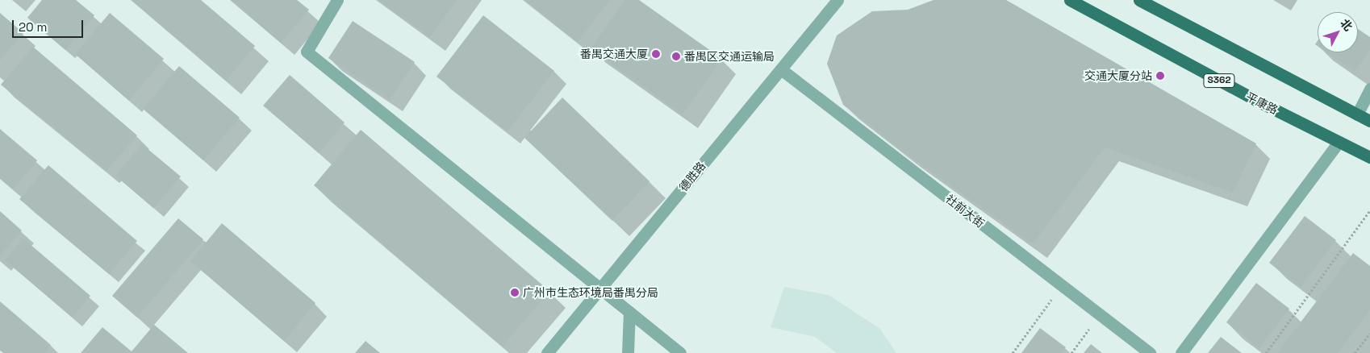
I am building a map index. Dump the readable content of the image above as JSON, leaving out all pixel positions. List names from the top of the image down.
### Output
{
  "streets": {
    "main road": ["S362", "平康路"],
    "street": ["德胜路", "社前大街"]
  },
  "crossings": [
    ["德胜路", "社前大街"]
  ],
  "places": [
    "番禺交通大厦",
    "番禺区交通运输局",
    "交通大厦分站",
    "广州市生态环境局番禺分局"
  ],
  "scale_bar": "20 m",
  "north": "top right"
}
